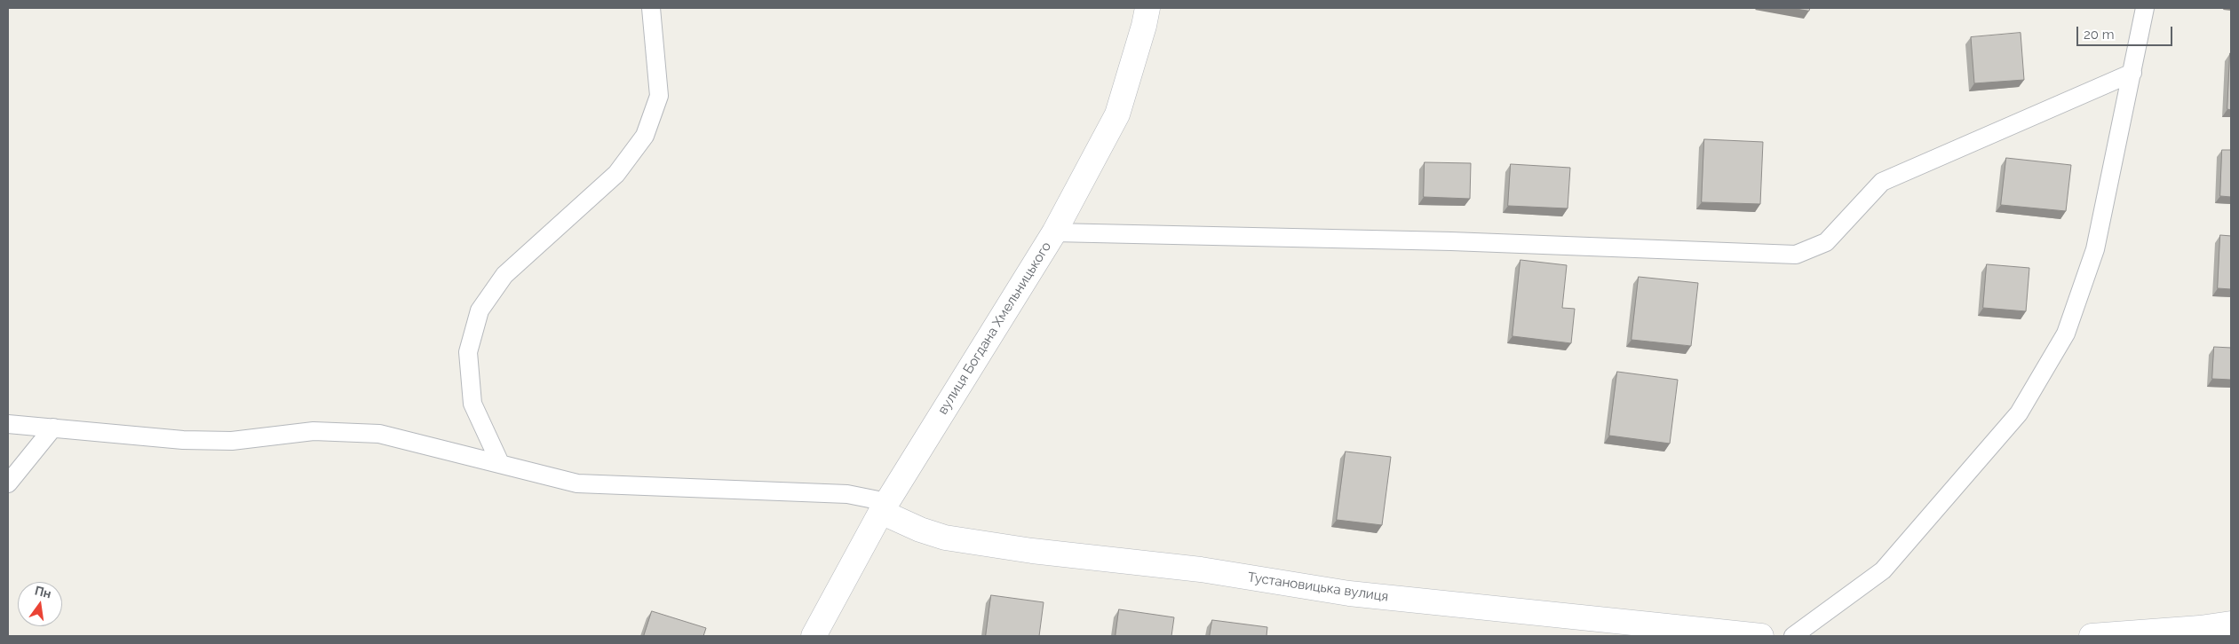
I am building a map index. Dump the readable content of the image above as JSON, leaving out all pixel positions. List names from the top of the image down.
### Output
{
  "streets": {
    "street": ["вулиця Богдана Хмельницького", "Тустановицька вулиця"]
  },
  "crossings": [
    ["вулиця Богдана Хмельницького", "Тустановицька вулиця"]
  ],
  "scale_bar": "20 m",
  "north": "top"
}
